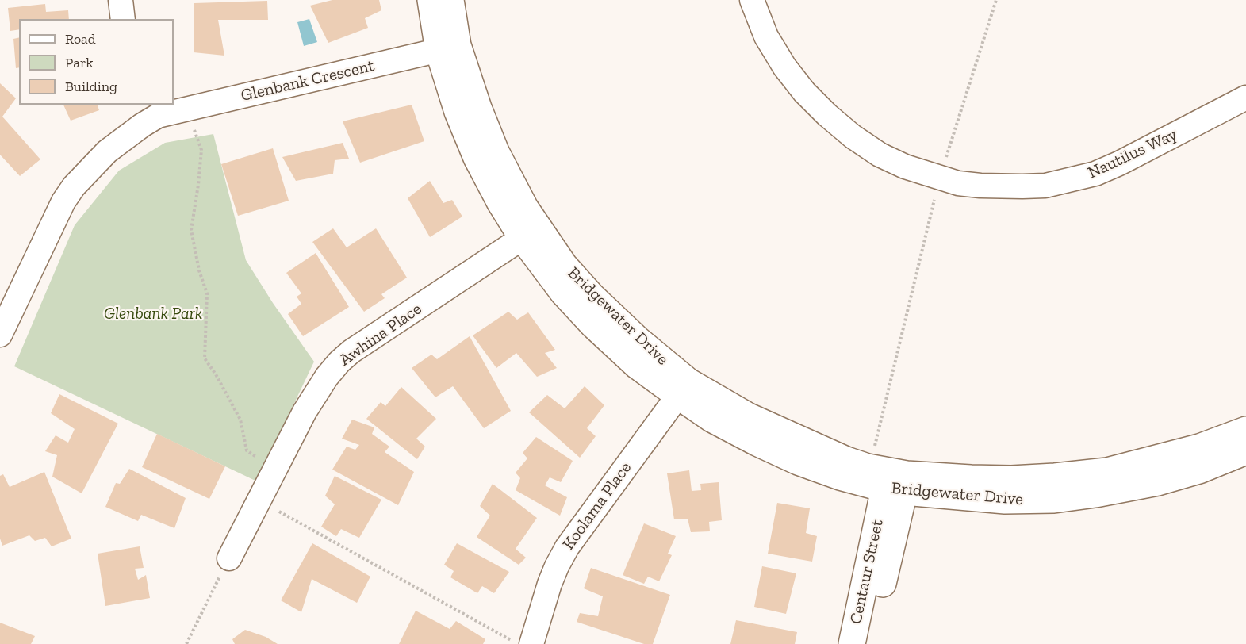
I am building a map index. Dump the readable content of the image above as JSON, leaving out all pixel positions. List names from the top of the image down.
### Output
{
  "streets": {
    "street": [
      "Glenbank Crescent",
      "Nautilus Way",
      "Bridgewater Drive",
      "Awhina Place",
      "Koolama Place",
      "Centaur Street"
    ]
  },
  "crossings": [
    ["Glenbank Crescent", "Bridgewater Drive"],
    ["Bridgewater Drive", "Awhina Place"],
    ["Bridgewater Drive", "Koolama Place"],
    ["Bridgewater Drive", "Centaur Street"]
  ],
  "parks": ["Glenbank Park"],
  "legend": ["Road", "Park", "Building"]
}
